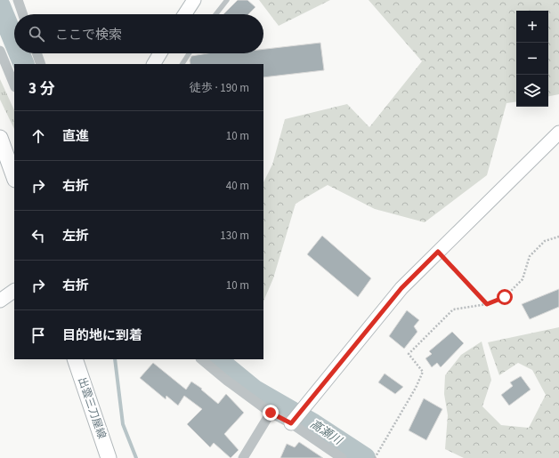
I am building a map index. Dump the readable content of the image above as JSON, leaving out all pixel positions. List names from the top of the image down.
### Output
{
  "streets": {
    "main road": ["出雲三刀屋線"]
  },
  "water": ["高瀬川"],
  "page": {
    "map_buttons": ["+", "−"],
    "search": "ここで検索",
    "heading": ["3 分", "徒歩 · 190 m"],
    "list": [
      ["直進", "10 m"],
      ["右折", "40 m"],
      ["左折", "130 m"],
      ["右折", "10 m"],
      "目的地に到着"
    ]
  }
}
